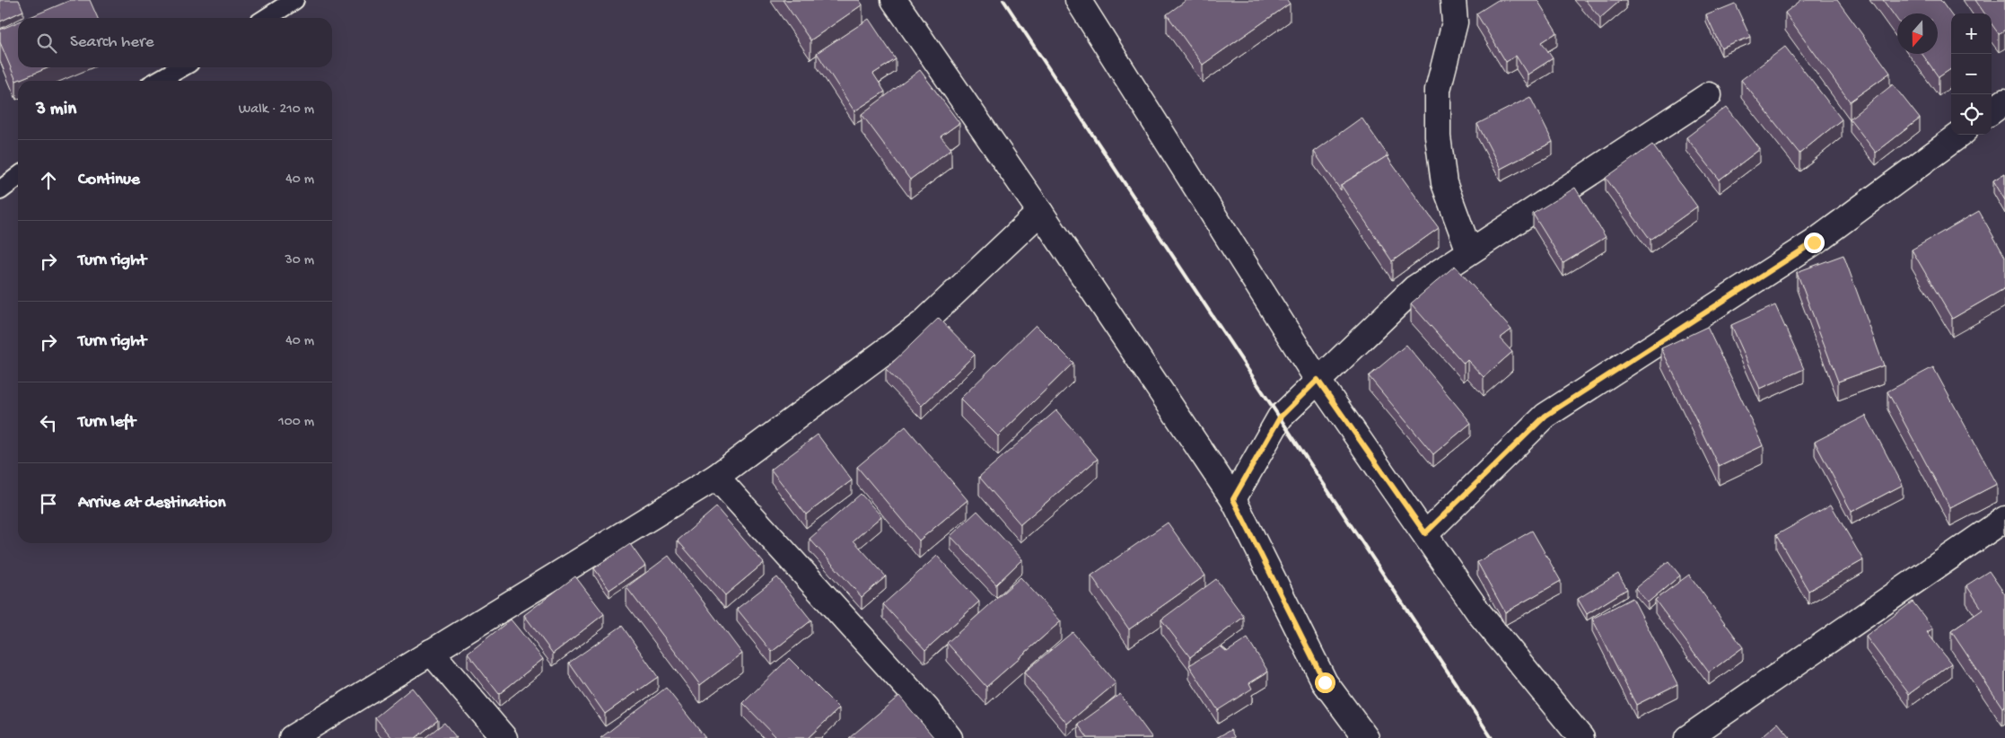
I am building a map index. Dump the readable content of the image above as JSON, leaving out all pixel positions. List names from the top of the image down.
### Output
{
  "north": "bottom",
  "page": {
    "map_buttons": ["+", "−"],
    "search": "Search here",
    "heading": ["3 min", "Walk · 210 m"],
    "list": [
      ["Continue", "40 m"],
      ["Turn right", "30 m"],
      ["Turn right", "40 m"],
      ["Turn left", "100 m"],
      "Arrive at destination"
    ]
  }
}
